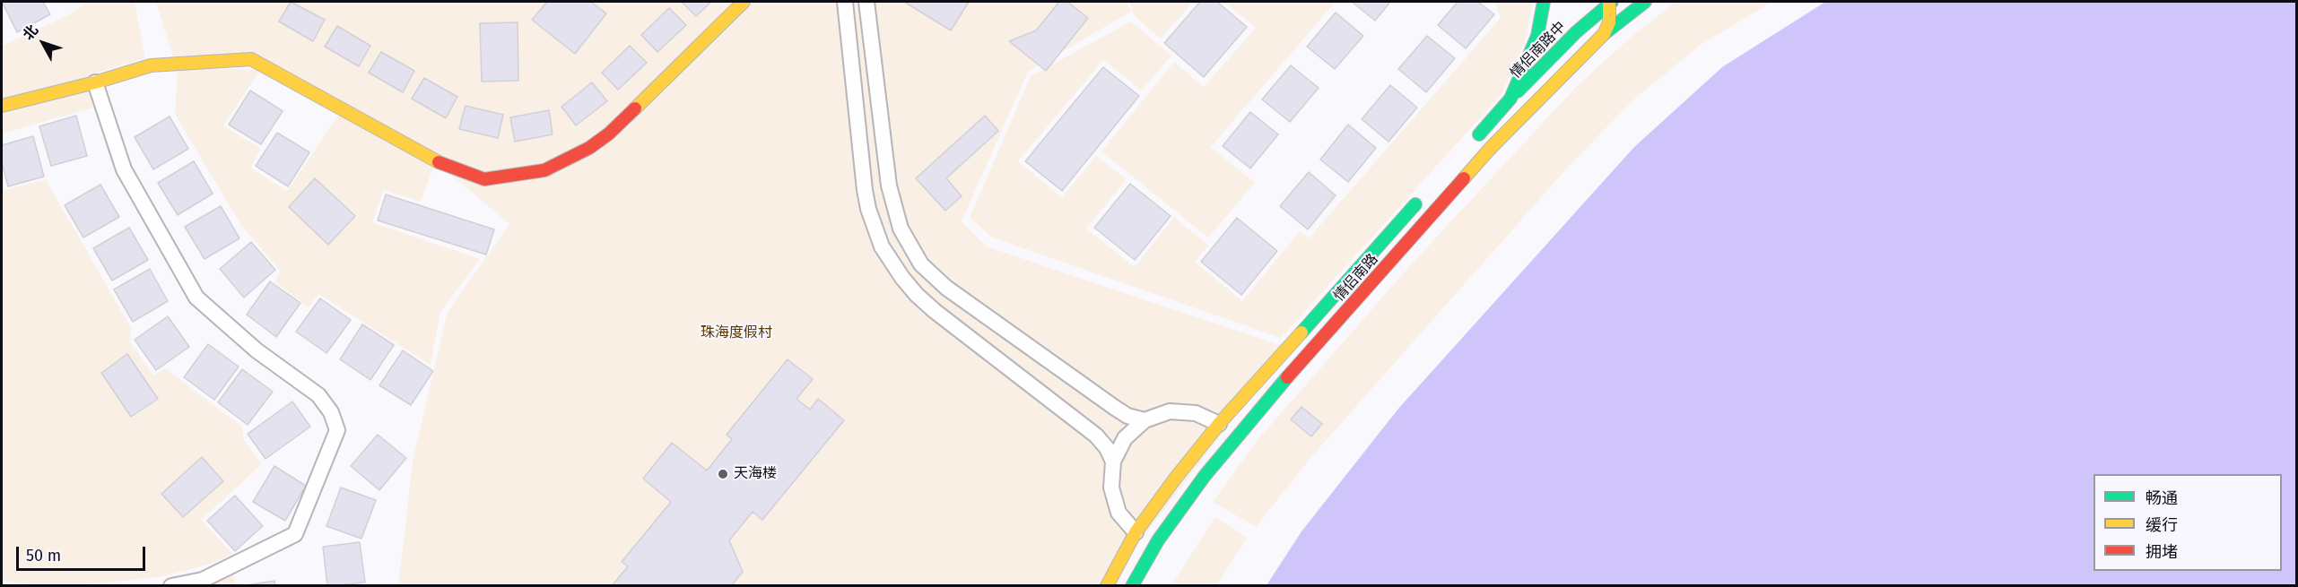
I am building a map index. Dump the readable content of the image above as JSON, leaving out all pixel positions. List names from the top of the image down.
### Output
{
  "streets": {
    "main road": ["情侣南路中", "情侣南路"]
  },
  "parks": ["珠海度假村"],
  "places": ["天海楼"],
  "legend": ["畅通", "缓行", "拥堵"],
  "scale_bar": "50 m",
  "north": "top left"
}
